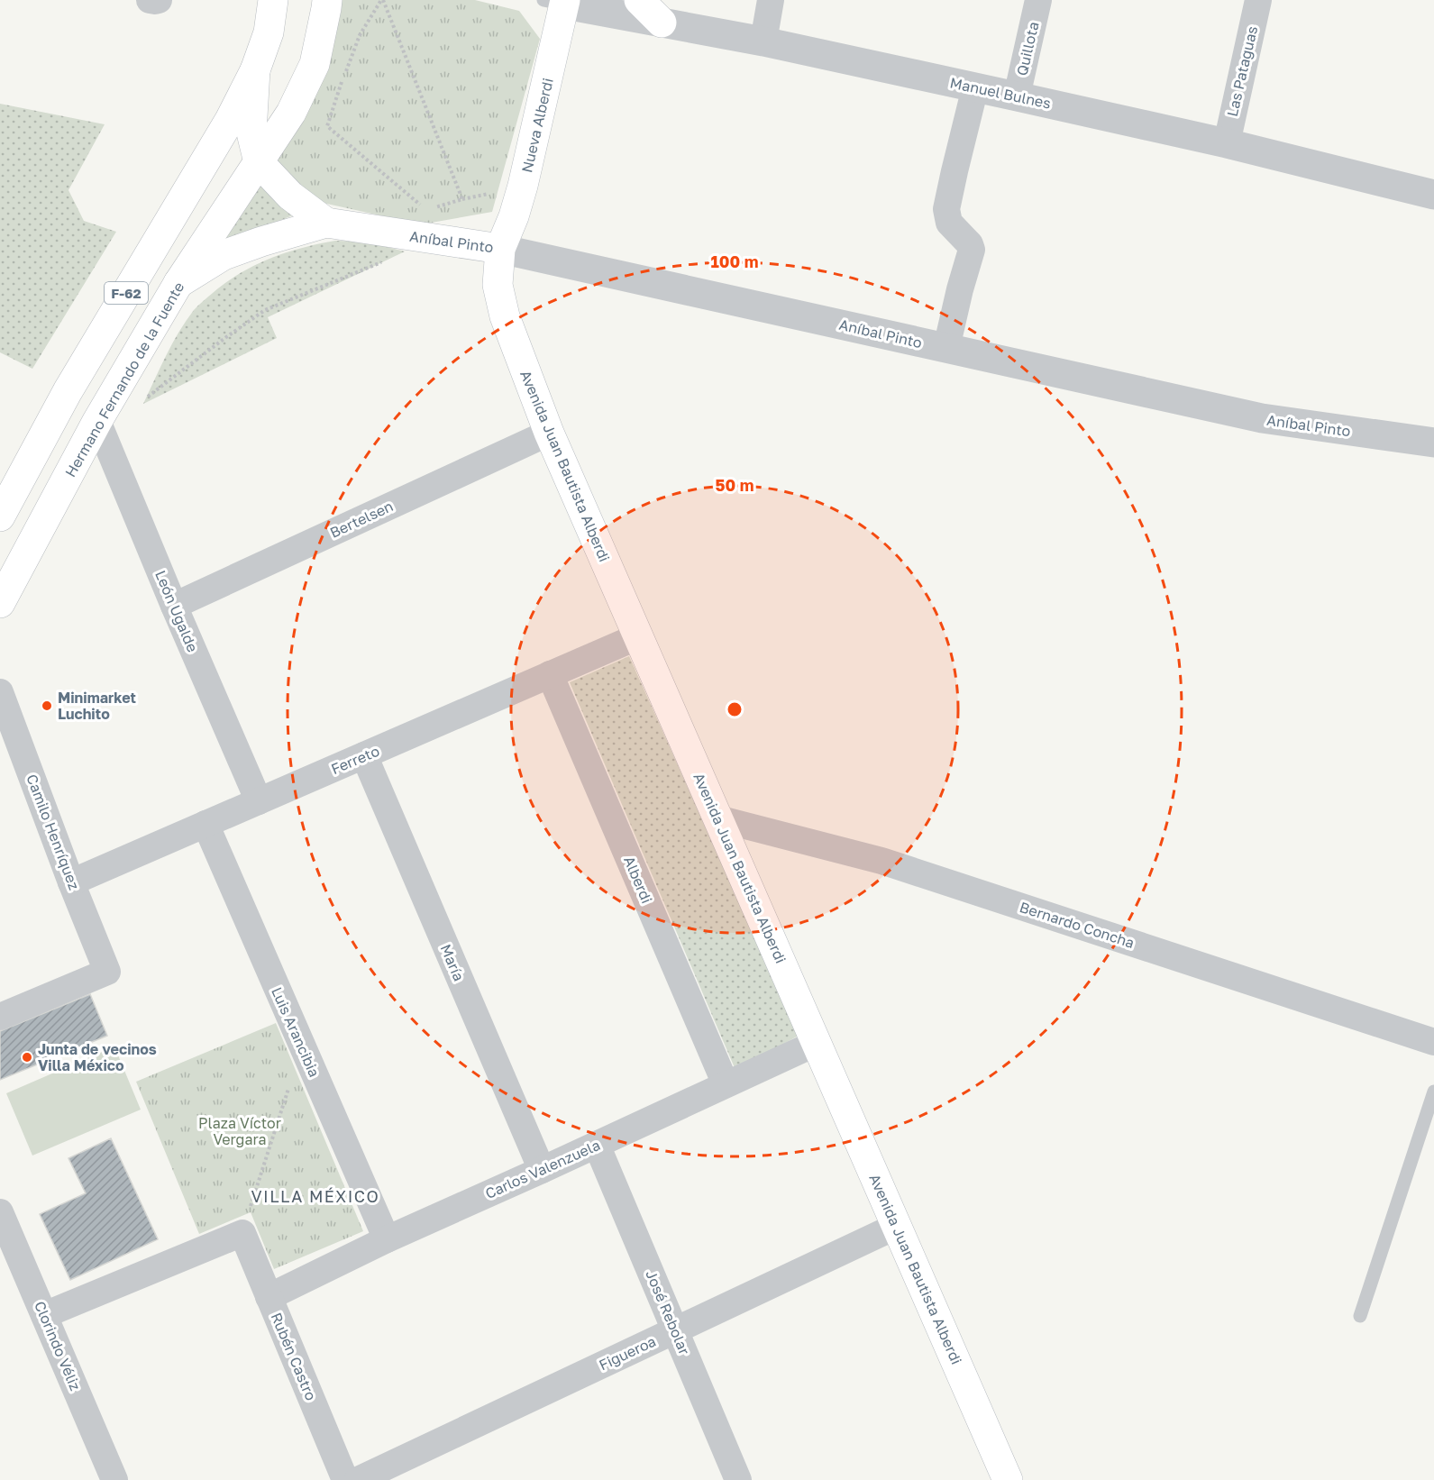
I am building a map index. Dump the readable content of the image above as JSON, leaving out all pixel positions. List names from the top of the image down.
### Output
{
  "streets": {
    "main road": [
      "Nueva Alberdi",
      "Aníbal Pinto",
      "F-62",
      "Hermano Fernando de la Fuente",
      "Avenida Juan Bautista Alberdi"
    ],
    "street": [
      "Quillota",
      "Las Pataguas",
      "Manuel Bulnes",
      "Bertelsen",
      "León Ugalde",
      "Ferreto",
      "Camilo Henríquez",
      "Alberdi",
      "Bernardo Concha",
      "María",
      "Luis Arancibia",
      "Carlos Valenzuela",
      "José Rebolar",
      "Clorindo Véliz",
      "Figueroa",
      "Rubén Castro"
    ]
  },
  "crossings": [
    ["Quillota", "Manuel Bulnes"],
    ["Las Pataguas", "Manuel Bulnes"],
    ["Manuel Bulnes", "Nueva Alberdi"],
    ["Nueva Alberdi", "Aníbal Pinto"],
    ["Nueva Alberdi", "Avenida Juan Bautista Alberdi"],
    ["Aníbal Pinto", "F-62"],
    ["Aníbal Pinto", "Hermano Fernando de la Fuente"],
    ["Aníbal Pinto", "Avenida Juan Bautista Alberdi"],
    ["F-62", "Hermano Fernando de la Fuente"],
    ["Hermano Fernando de la Fuente", "León Ugalde"],
    ["Avenida Juan Bautista Alberdi", "Bertelsen"],
    ["Avenida Juan Bautista Alberdi", "Ferreto"],
    ["Avenida Juan Bautista Alberdi", "Bernardo Concha"],
    ["Avenida Juan Bautista Alberdi", "Carlos Valenzuela"],
    ["Avenida Juan Bautista Alberdi", "Figueroa"],
    ["Bertelsen", "León Ugalde"],
    ["León Ugalde", "Ferreto"],
    ["Ferreto", "Camilo Henríquez"],
    ["Ferreto", "Alberdi"],
    ["Ferreto", "María"],
    ["Ferreto", "Luis Arancibia"],
    ["Alberdi", "Carlos Valenzuela"],
    ["María", "Carlos Valenzuela"],
    ["Luis Arancibia", "Carlos Valenzuela"],
    ["Carlos Valenzuela", "José Rebolar"],
    ["Carlos Valenzuela", "Rubén Castro"],
    ["José Rebolar", "Figueroa"]
  ],
  "districts": ["VILLA MÉXICO"],
  "parks": ["Plaza Víctor Vergara"],
  "places": ["Minimarket Luchito", "Junta de vecinos Villa México"],
  "rings": ["100 m", "50 m"]
}
